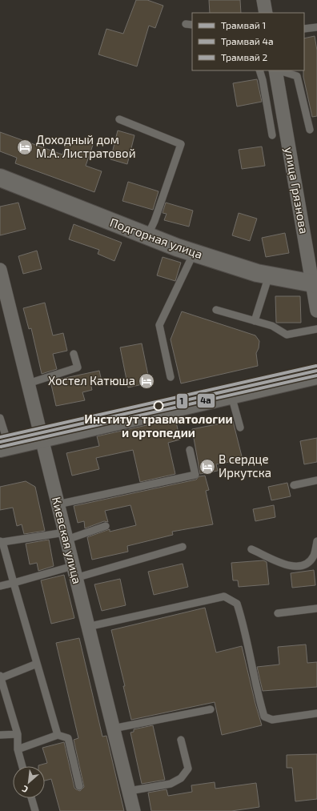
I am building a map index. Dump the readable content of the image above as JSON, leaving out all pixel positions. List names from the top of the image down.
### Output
{
  "streets": {
    "street": ["улица Грязнова", "Подгорная улица", "Киевская улица"]
  },
  "crossings": [
    ["улица Грязнова", "Подгорная улица"]
  ],
  "places": {
    "hotel": ["Доходный дом М.А. Листратовой", "Хостел Катюша", "В сердце Иркутска"],
    "other": ["Институт травматологии и ортопедии"]
  },
  "lines": ["tram line 2", "tram line 1", "tram line 4a"],
  "legend": ["Трамвай 1", "Трамвай 4a", "Трамвай 2"],
  "north": "bottom left"
}
